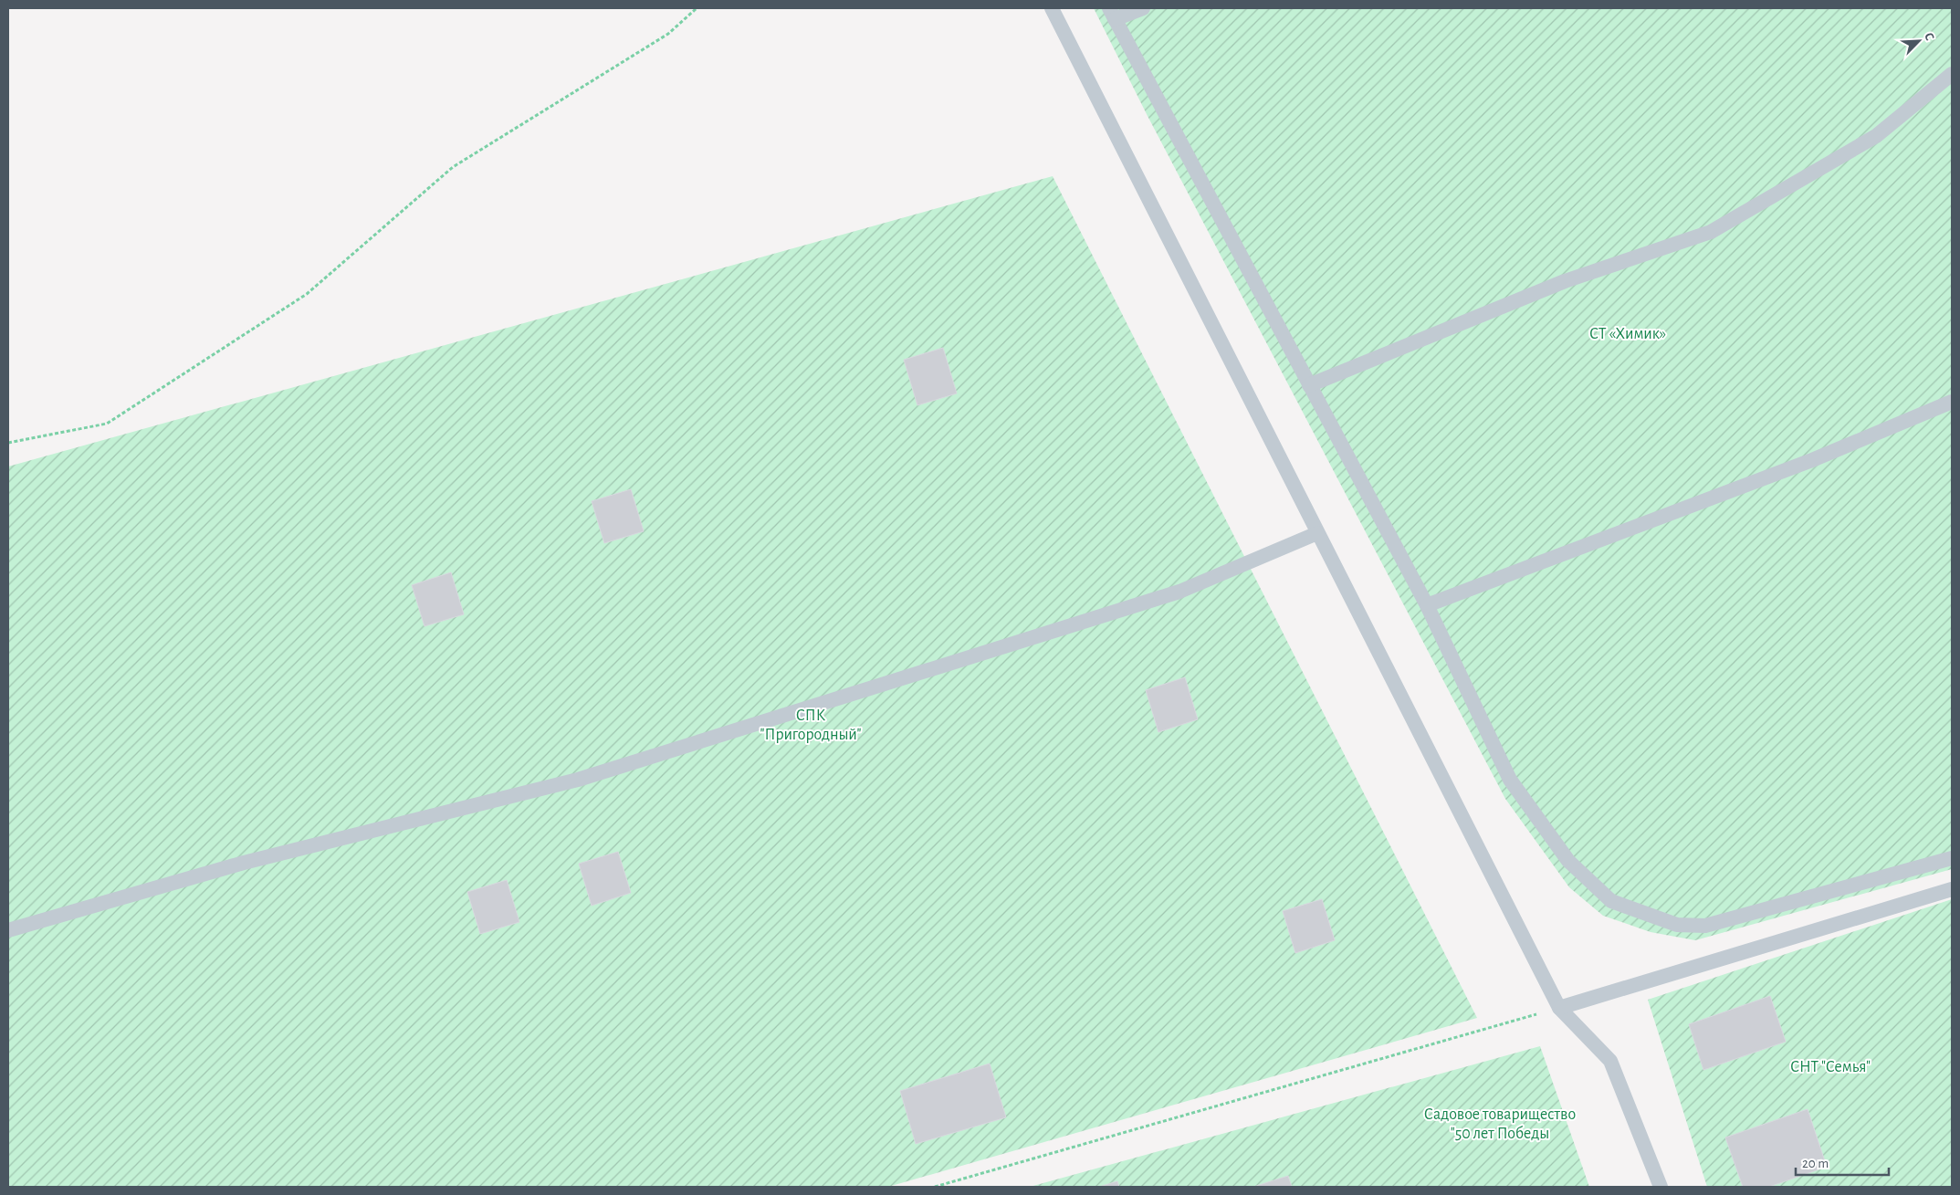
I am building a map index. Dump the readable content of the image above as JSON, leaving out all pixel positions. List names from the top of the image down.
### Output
{
  "parks": [
    "СТ «Химик»",
    "СПК \"Пригородный\"",
    "СНТ \"Семья\"",
    "Садовое товарищество \"50 лет Победы"
  ],
  "scale_bar": "20 m",
  "north": "top right"
}
